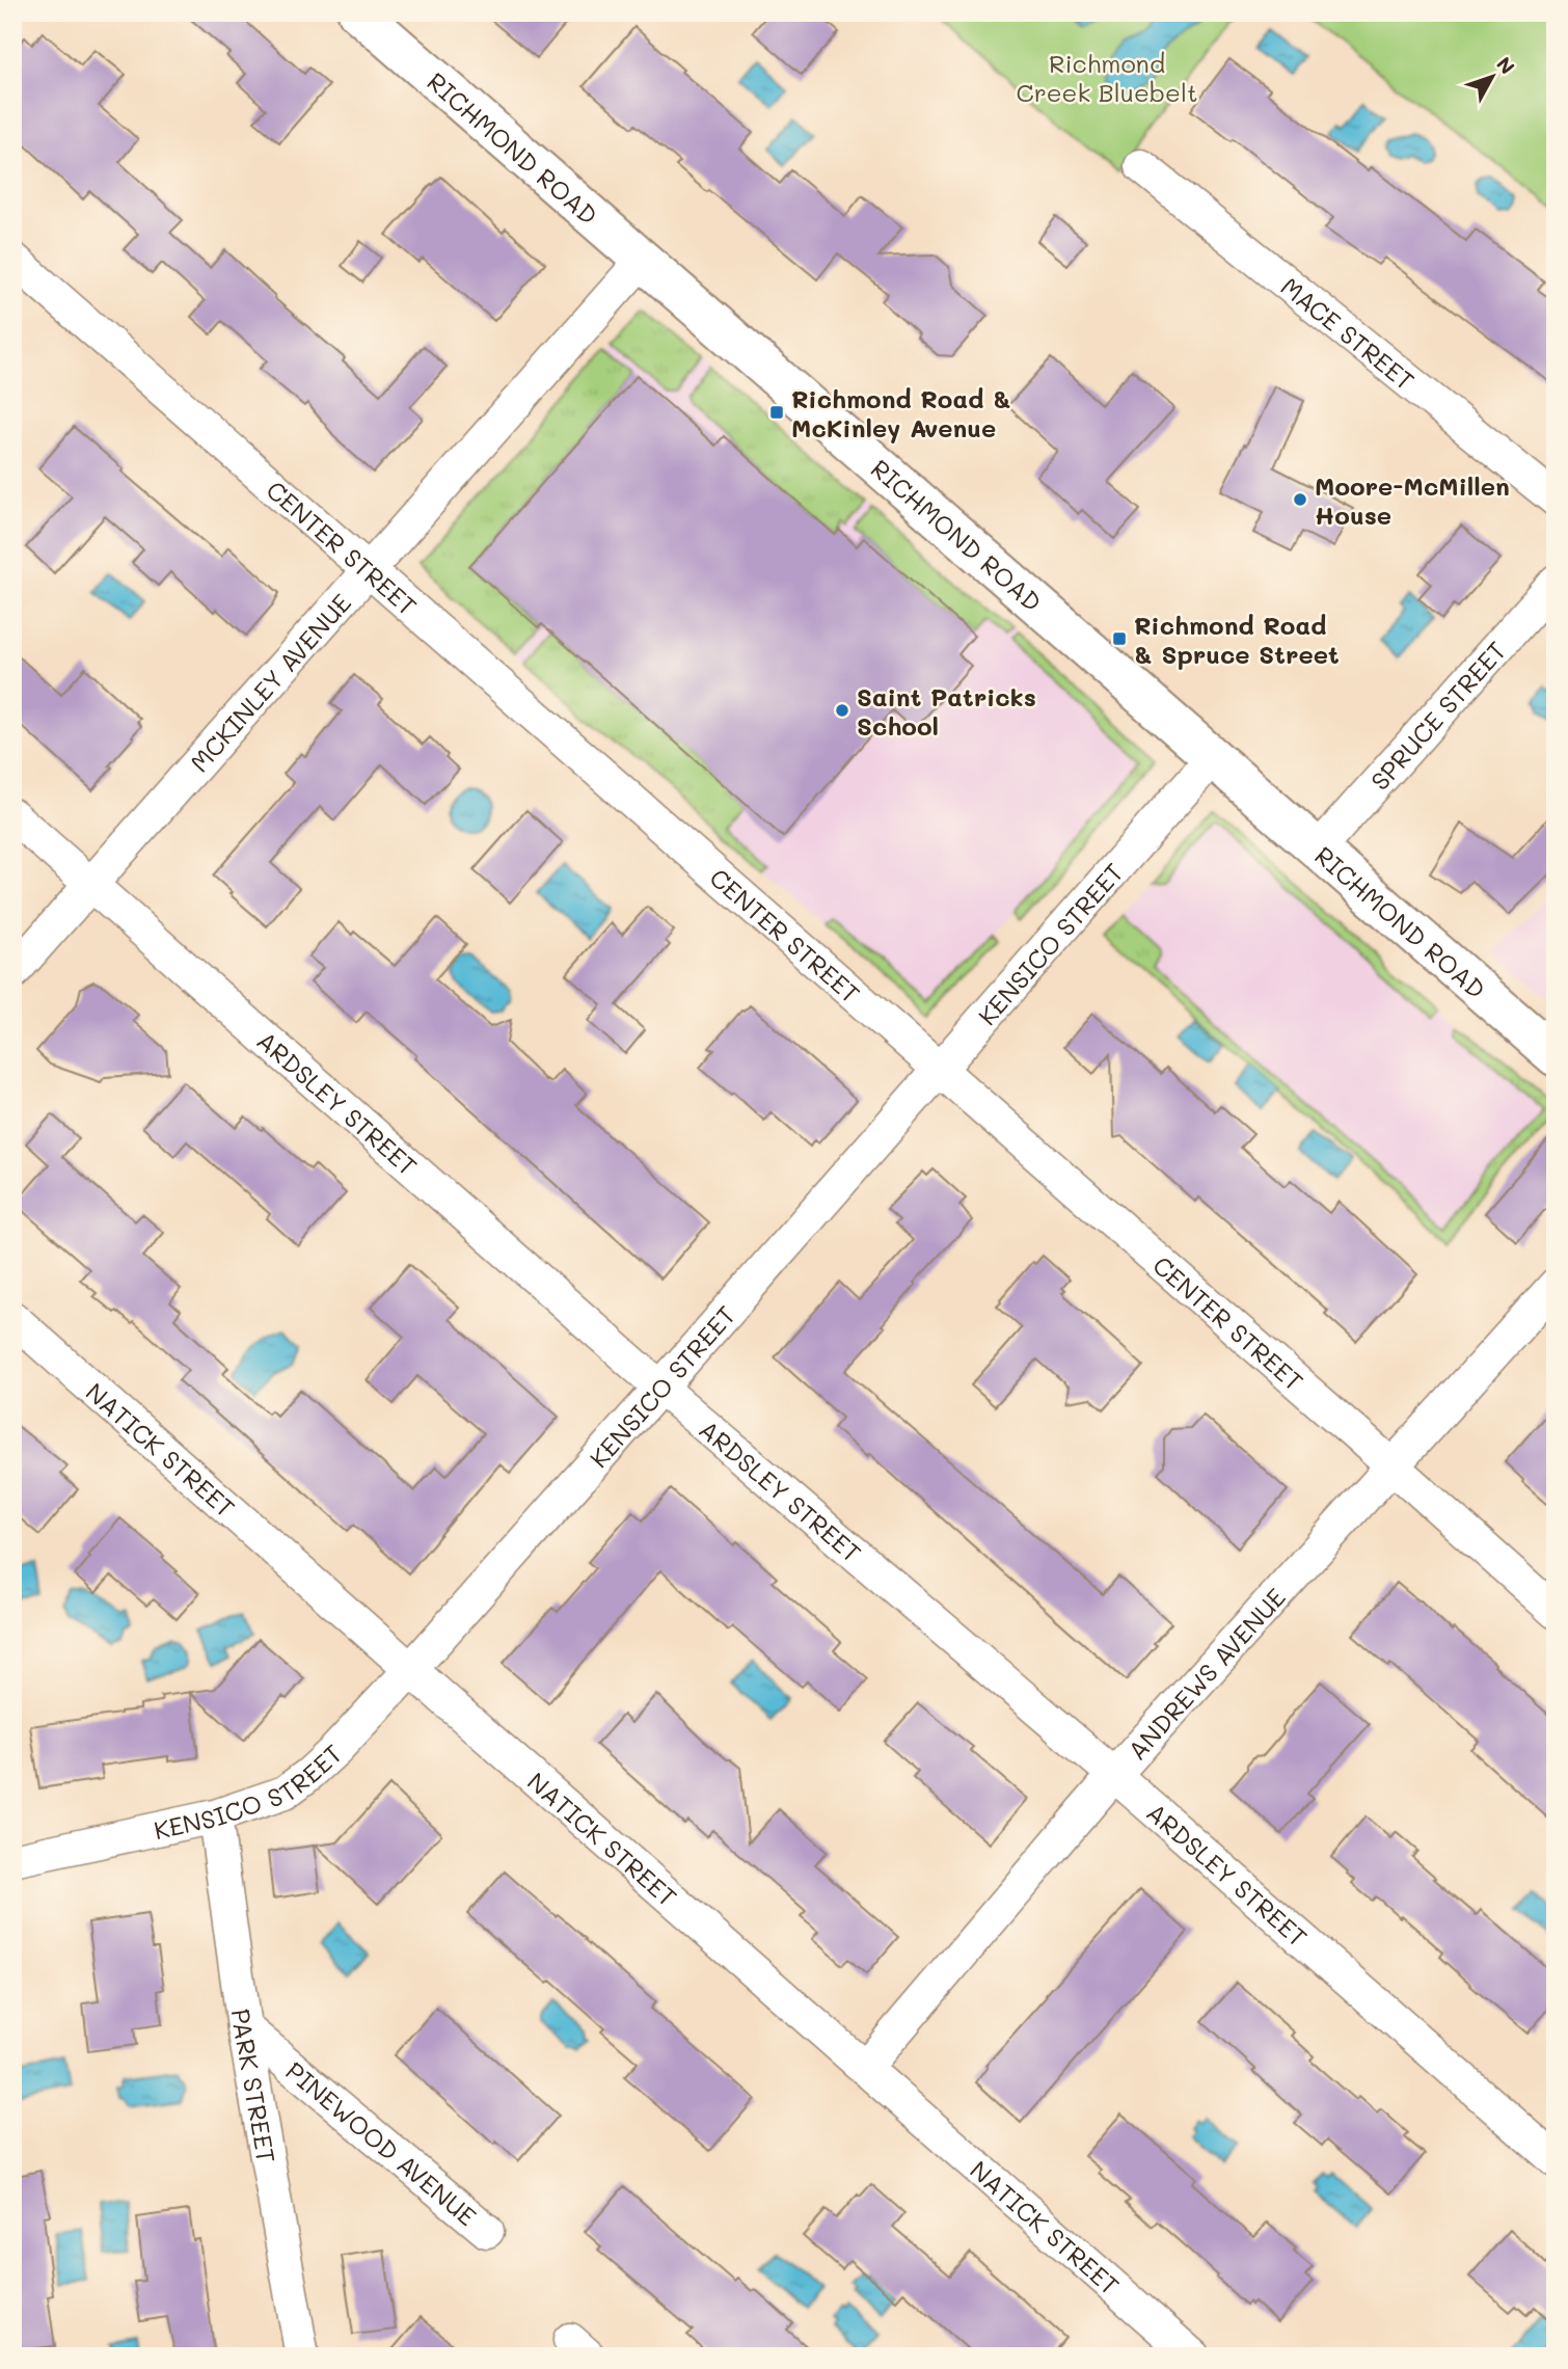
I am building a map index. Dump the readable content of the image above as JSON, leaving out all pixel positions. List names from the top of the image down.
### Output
{
  "streets": {
    "street": [
      "RICHMOND ROAD",
      "MACE STREET",
      "CENTER STREET",
      "MCKINLEY AVENUE",
      "SPRUCE STREET",
      "KENSICO STREET",
      "ARDSLEY STREET",
      "NATICK STREET",
      "ANDREWS AVENUE",
      "PARK STREET",
      "PINEWOOD AVENUE"
    ]
  },
  "crossings": [
    ["RICHMOND ROAD", "MCKINLEY AVENUE"],
    ["RICHMOND ROAD", "SPRUCE STREET"],
    ["RICHMOND ROAD", "KENSICO STREET"],
    ["CENTER STREET", "MCKINLEY AVENUE"],
    ["CENTER STREET", "KENSICO STREET"],
    ["CENTER STREET", "ANDREWS AVENUE"],
    ["MCKINLEY AVENUE", "ARDSLEY STREET"],
    ["KENSICO STREET", "ARDSLEY STREET"],
    ["KENSICO STREET", "NATICK STREET"],
    ["KENSICO STREET", "PARK STREET"],
    ["ARDSLEY STREET", "ANDREWS AVENUE"],
    ["NATICK STREET", "ANDREWS AVENUE"],
    ["PARK STREET", "PINEWOOD AVENUE"]
  ],
  "parks": ["Richmond Creek Bluebelt"],
  "places": {
    "transit": ["Richmond Road & McKinley Avenue", "Richmond Road & Spruce Street"],
    "other": ["Moore-McMillen House", "Saint Patricks School"]
  },
  "north": "top right"
}
